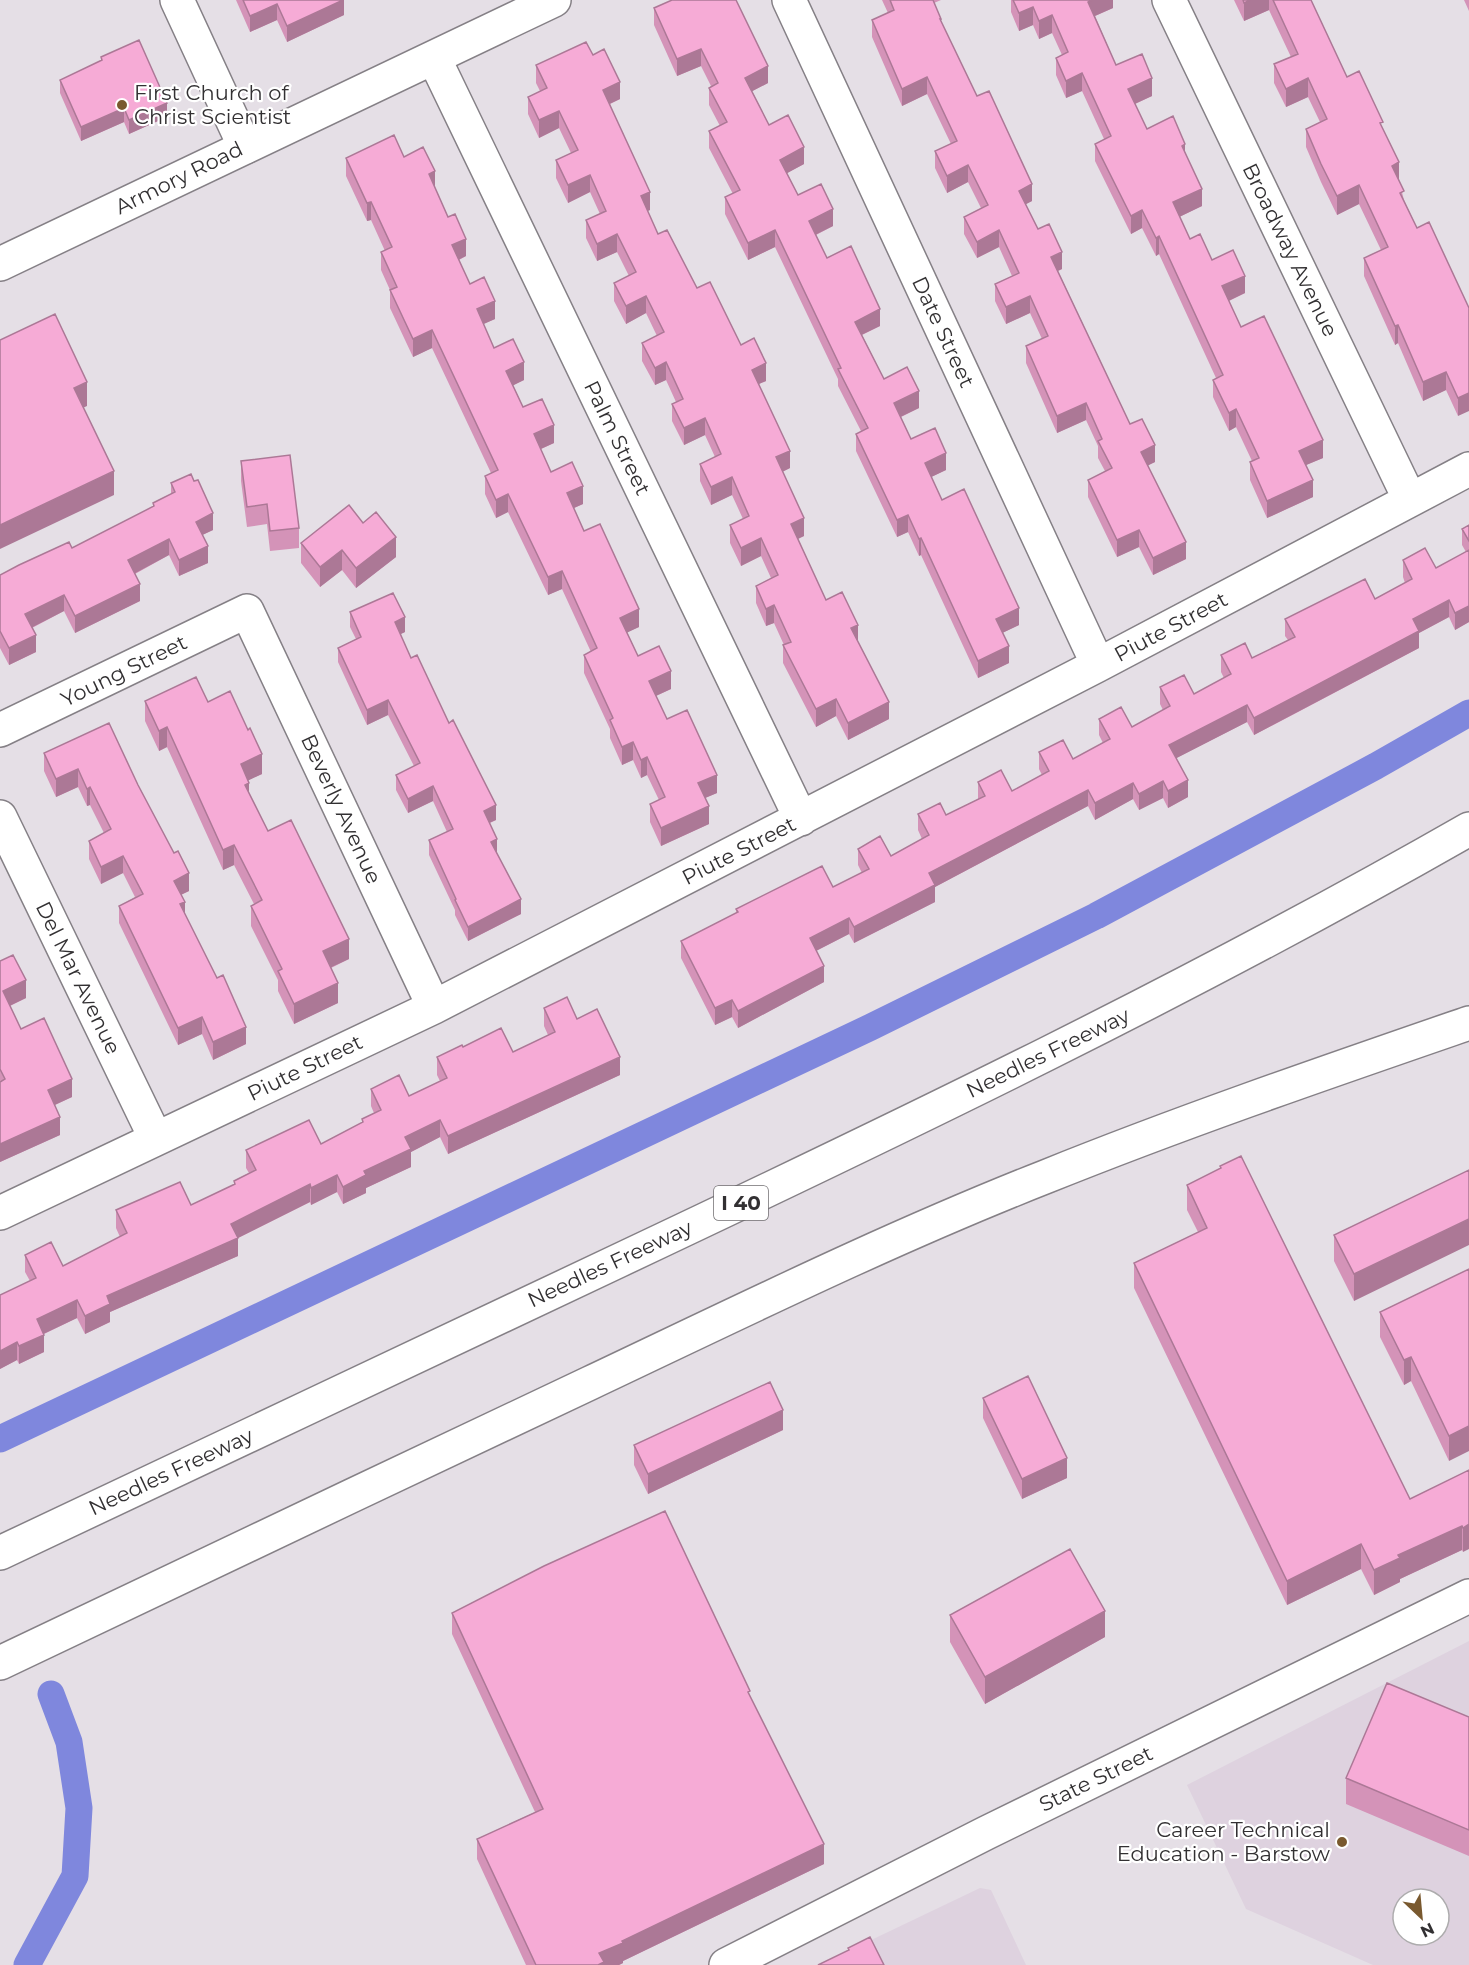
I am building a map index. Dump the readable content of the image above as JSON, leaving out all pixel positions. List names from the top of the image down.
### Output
{
  "streets": {
    "main road": [
      "Armory Road",
      "Broadway Avenue",
      "Date Street",
      "Palm Street",
      "Piute Street",
      "Young Street",
      "Beverly Avenue",
      "Del Mar Avenue",
      "Needles Freeway",
      "I 40",
      "State Street"
    ]
  },
  "crossings": [
    ["Armory Road", "Palm Street"],
    ["Broadway Avenue", "Piute Street"],
    ["Date Street", "Piute Street"],
    ["Palm Street", "Piute Street"],
    ["Piute Street", "Beverly Avenue"],
    ["Piute Street", "Del Mar Avenue"],
    ["Young Street", "Beverly Avenue"]
  ],
  "places": ["First Church of Christ Scientist", "Career Technical Education - Barstow"],
  "north": "bottom right"
}
